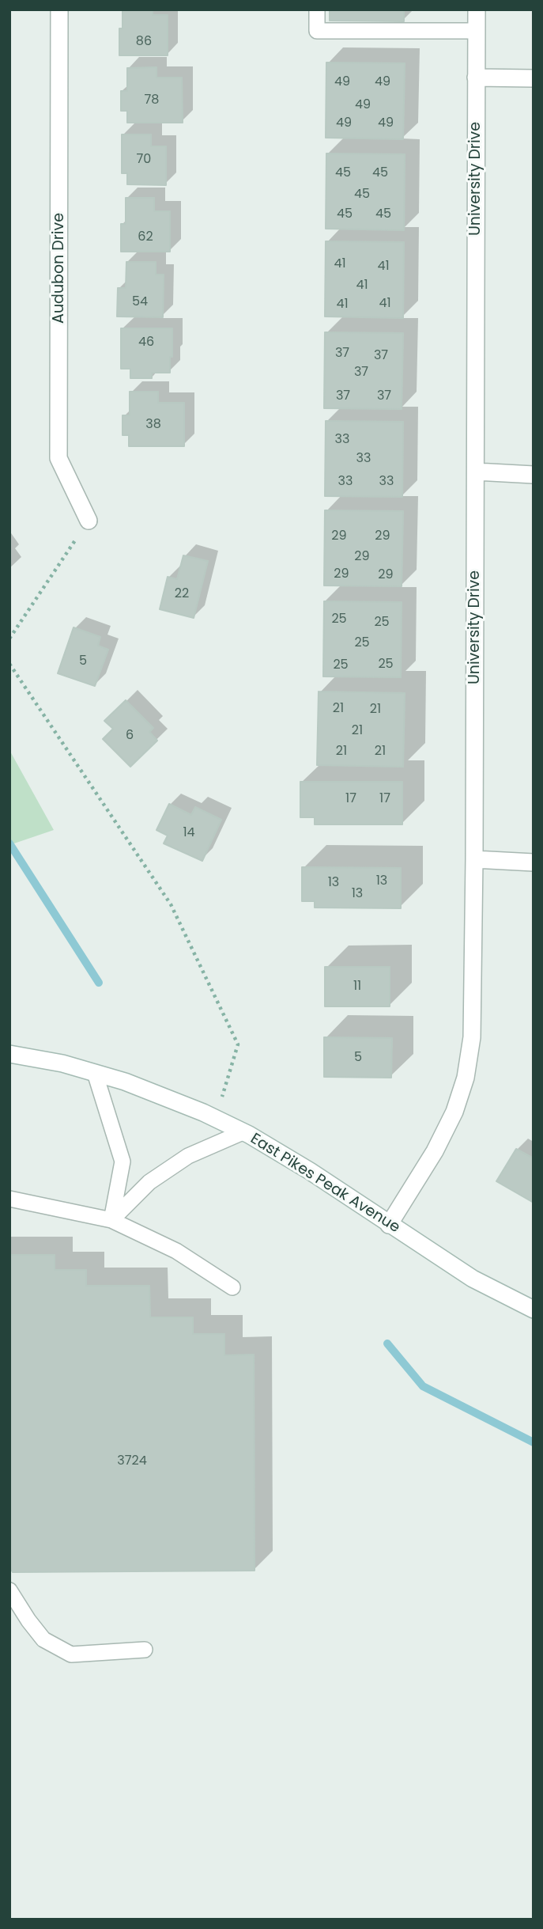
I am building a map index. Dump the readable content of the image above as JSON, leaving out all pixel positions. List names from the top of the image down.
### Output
{
  "streets": {
    "street": ["University Drive", "Audubon Drive", "East Pikes Peak Avenue"]
  },
  "crossings": [
    ["University Drive", "East Pikes Peak Avenue"]
  ],
  "house_numbers": [
    "86",
    "49",
    "49",
    "78",
    "49",
    "49",
    "49",
    "70",
    "45",
    "45",
    "45",
    "45",
    "45",
    "62",
    "41",
    "41",
    "41",
    "54",
    "41",
    "41",
    "46",
    "37",
    "37",
    "37",
    "37",
    "37",
    "38",
    "33",
    "33",
    "33",
    "33",
    "29",
    "29",
    "29",
    "29",
    "29",
    "22",
    "25",
    "25",
    "25",
    "5",
    "25",
    "25",
    "21",
    "21",
    "21",
    "6",
    "21",
    "21",
    "17",
    "17",
    "14",
    "13",
    "13",
    "13",
    "11",
    "5",
    "3724"
  ]
}
